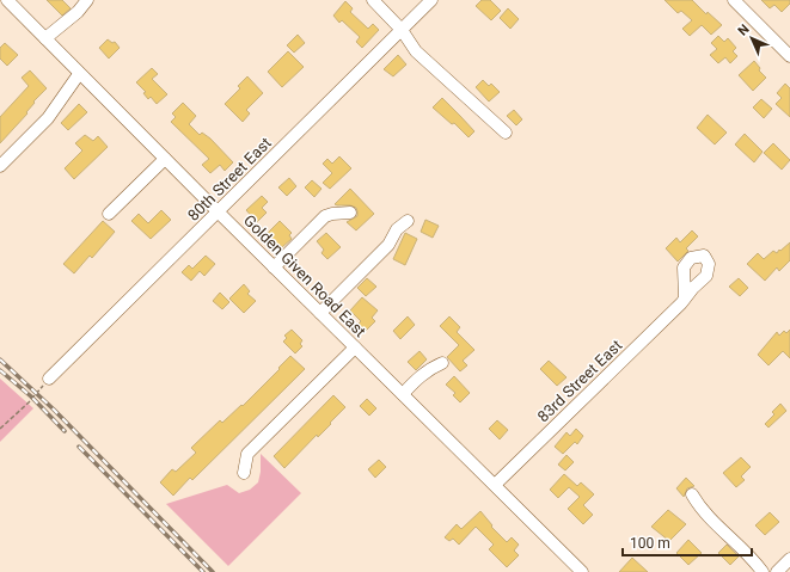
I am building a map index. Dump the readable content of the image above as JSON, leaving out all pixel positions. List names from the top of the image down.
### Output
{
  "streets": {
    "street": ["80th Street East", "Golden Given Road East", "83rd Street East"]
  },
  "crossings": [
    ["80th Street East", "Golden Given Road East"],
    ["Golden Given Road East", "83rd Street East"]
  ],
  "scale_bar": "100 m",
  "north": "top left"
}
